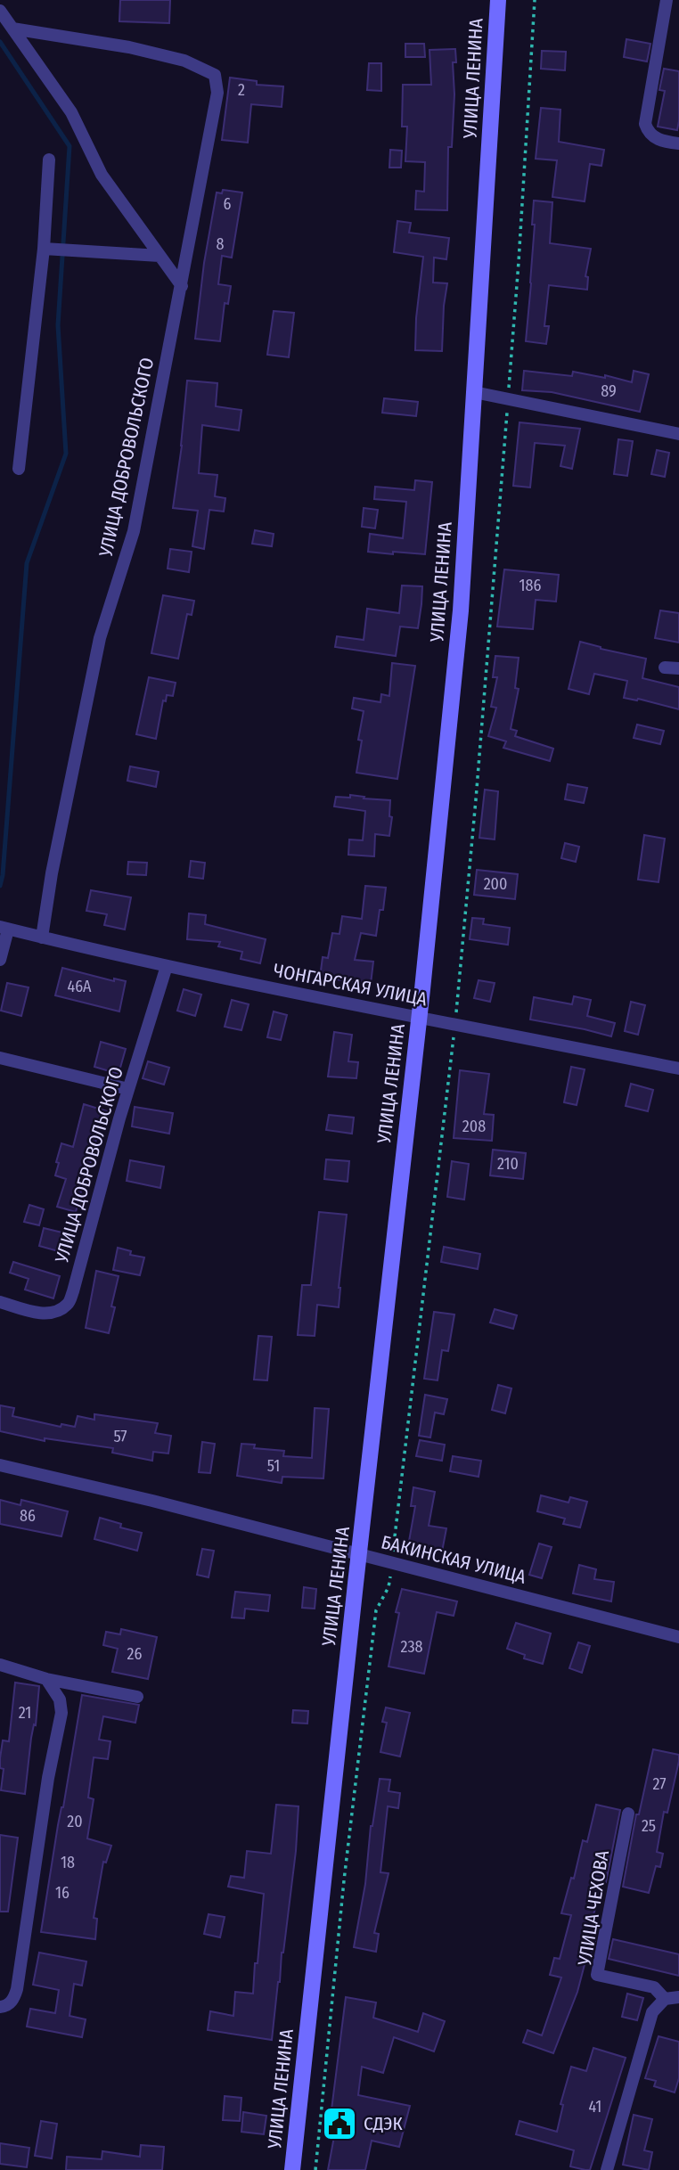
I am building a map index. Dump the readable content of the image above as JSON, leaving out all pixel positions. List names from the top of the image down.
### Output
{
  "streets": {
    "street": [
      "УЛИЦА ЛЕНИНА",
      "УЛИЦА ДОБРОВОЛЬСКОГО",
      "ЧОНГАРСКАЯ УЛИЦА",
      "БАКИНСКАЯ УЛИЦА",
      "УЛИЦА ЧЕХОВА"
    ]
  },
  "crossings": [
    ["УЛИЦА ЛЕНИНА", "ЧОНГАРСКАЯ УЛИЦА"],
    ["УЛИЦА ЛЕНИНА", "БАКИНСКАЯ УЛИЦА"],
    ["УЛИЦА ДОБРОВОЛЬСКОГО", "ЧОНГАРСКАЯ УЛИЦА"]
  ],
  "places": {
    "public building": ["СДЭК"]
  },
  "house_numbers": [
    "2",
    "6",
    "8",
    "89",
    "186",
    "200",
    "46А",
    "208",
    "210",
    "57",
    "51",
    "86",
    "238",
    "26",
    "21",
    "27",
    "20",
    "25",
    "18",
    "16",
    "41"
  ]
}
